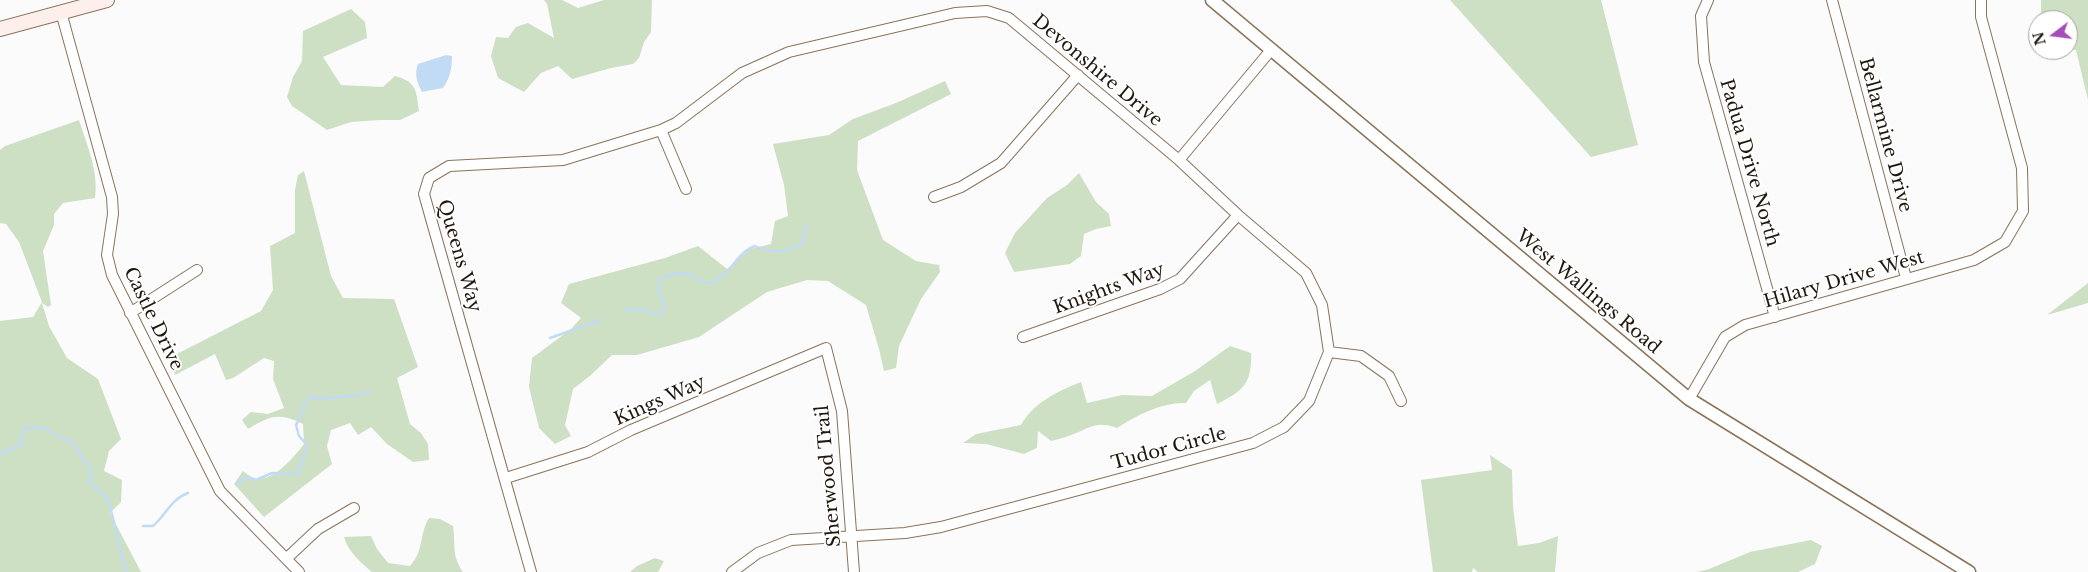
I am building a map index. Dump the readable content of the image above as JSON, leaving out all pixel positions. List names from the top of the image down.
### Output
{
  "streets": {
    "street": [
      "Devonshire Drive",
      "Bellarmine Drive",
      "Padua Drive North",
      "Queens Way",
      "Hilary Drive West",
      "Knights Way",
      "West Wallings Road",
      "Castle Drive",
      "Kings Way",
      "Tudor Circle",
      "Sherwood Trail"
    ]
  },
  "crossings": [
    ["Devonshire Drive", "Queens Way"],
    ["Devonshire Drive", "Tudor Circle"],
    ["Bellarmine Drive", "Hilary Drive West"],
    ["Padua Drive North", "Hilary Drive West"],
    ["Queens Way", "Kings Way"],
    ["Hilary Drive West", "West Wallings Road"],
    ["Knights Way", "Tudor Circle"],
    ["Kings Way", "Sherwood Trail"],
    ["Tudor Circle", "Sherwood Trail"]
  ],
  "north": "left"
}
